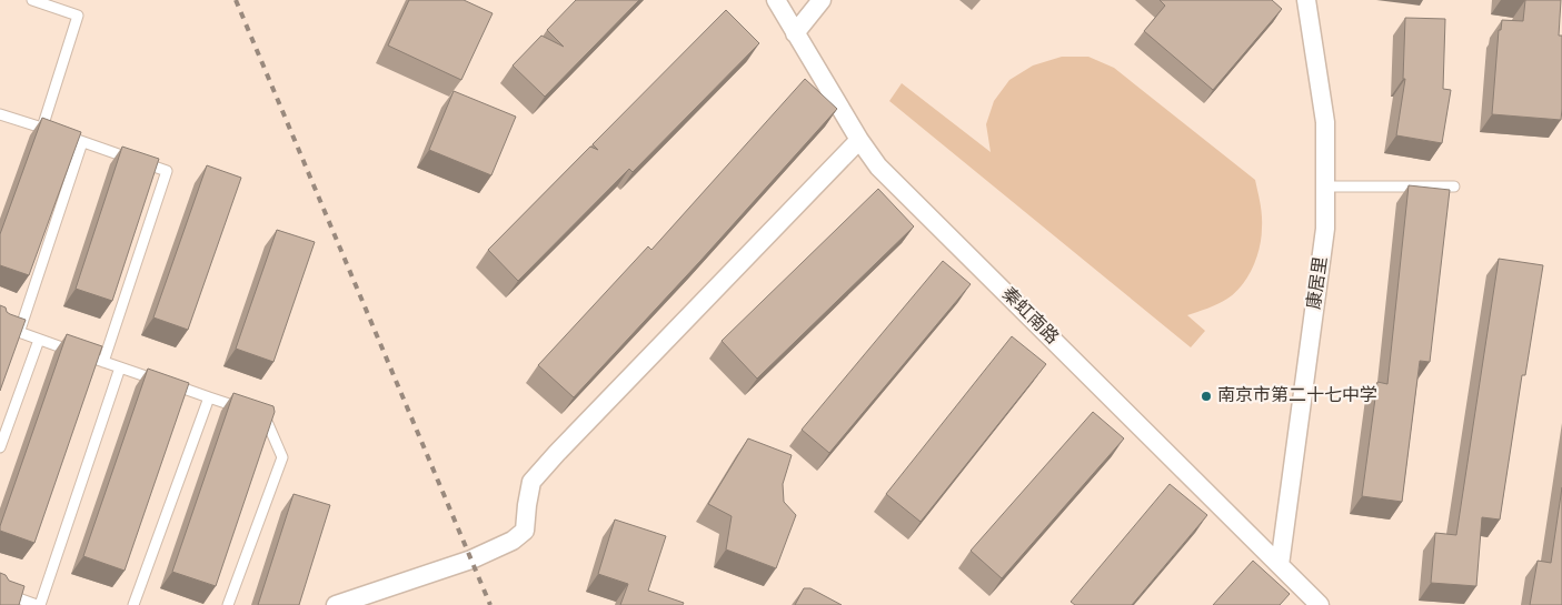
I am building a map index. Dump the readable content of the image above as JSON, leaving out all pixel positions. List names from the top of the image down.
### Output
{
  "streets": {
    "street": ["康居里", "秦虹南路"]
  },
  "crossings": [
    ["康居里", "秦虹南路"]
  ],
  "places": ["南京市第二十七中学"]
}
